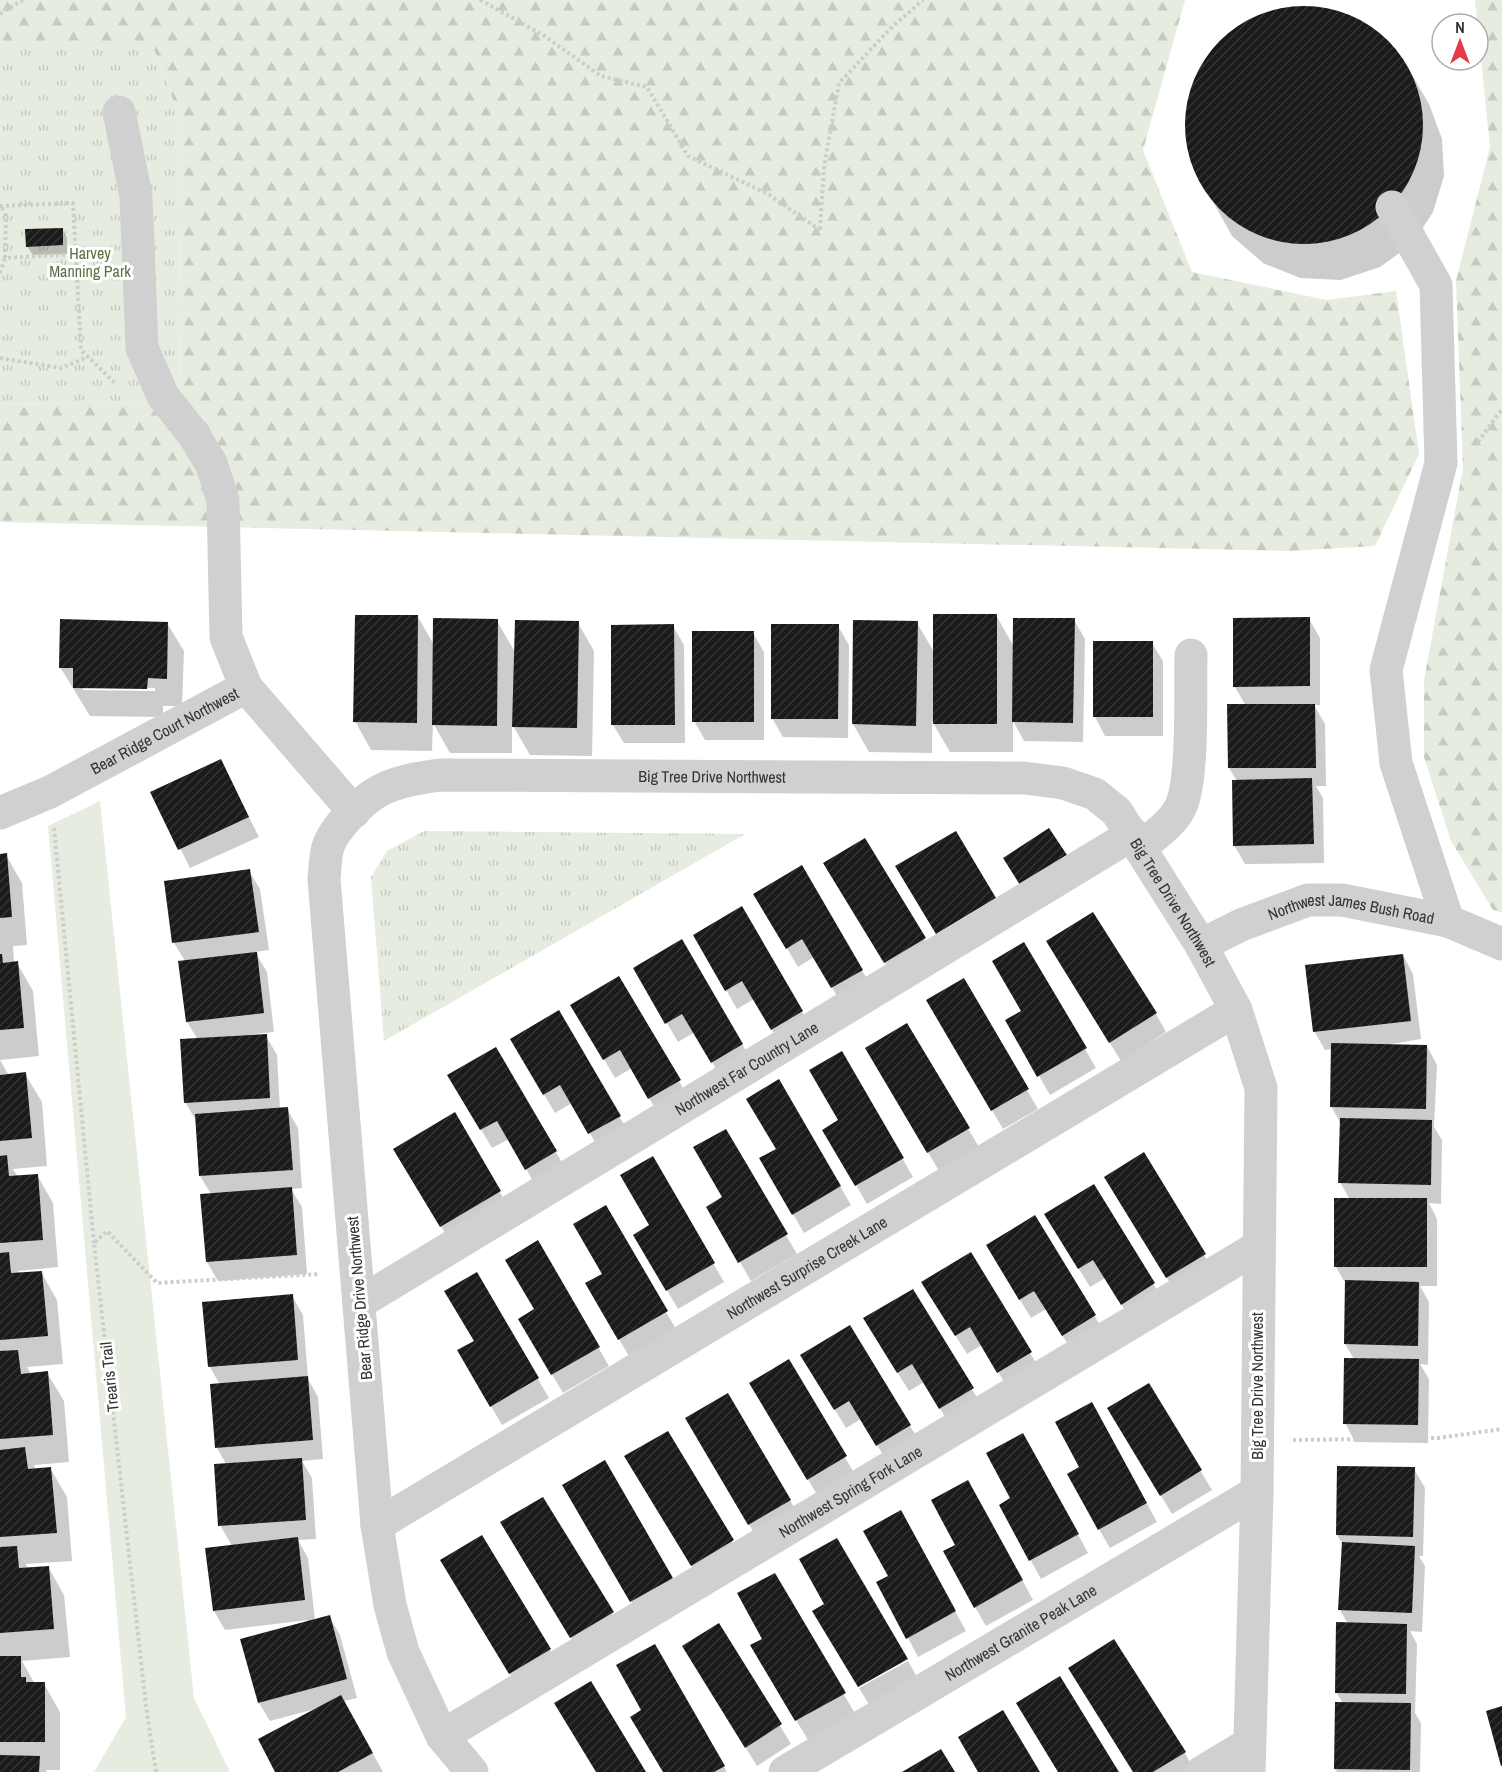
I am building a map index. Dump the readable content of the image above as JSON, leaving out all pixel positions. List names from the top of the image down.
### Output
{
  "streets": {
    "street": [
      "Bear Ridge Court Northwest",
      "Big Tree Drive Northwest",
      "Northwest James Bush Road",
      "Northwest Far Country Lane",
      "Northwest Surprise Creek Lane",
      "Bear Ridge Drive Northwest",
      "Northwest Spring Fork Lane",
      "Northwest Granite Peak Lane"
    ],
    "path": ["Trearis Trail"]
  },
  "crossings": [
    ["Bear Ridge Court Northwest", "Big Tree Drive Northwest"],
    ["Bear Ridge Court Northwest", "Bear Ridge Drive Northwest"],
    ["Bear Ridge Court Northwest", "Trearis Trail"],
    ["Big Tree Drive Northwest", "Northwest James Bush Road"],
    ["Big Tree Drive Northwest", "Northwest Far Country Lane"],
    ["Big Tree Drive Northwest", "Northwest Surprise Creek Lane"],
    ["Big Tree Drive Northwest", "Bear Ridge Drive Northwest"],
    ["Big Tree Drive Northwest", "Northwest Spring Fork Lane"],
    ["Big Tree Drive Northwest", "Northwest Granite Peak Lane"],
    ["Northwest Far Country Lane", "Bear Ridge Drive Northwest"],
    ["Northwest Surprise Creek Lane", "Bear Ridge Drive Northwest"],
    ["Bear Ridge Drive Northwest", "Northwest Spring Fork Lane"]
  ],
  "parks": ["Harvey Manning Park"],
  "north": "top"
}
